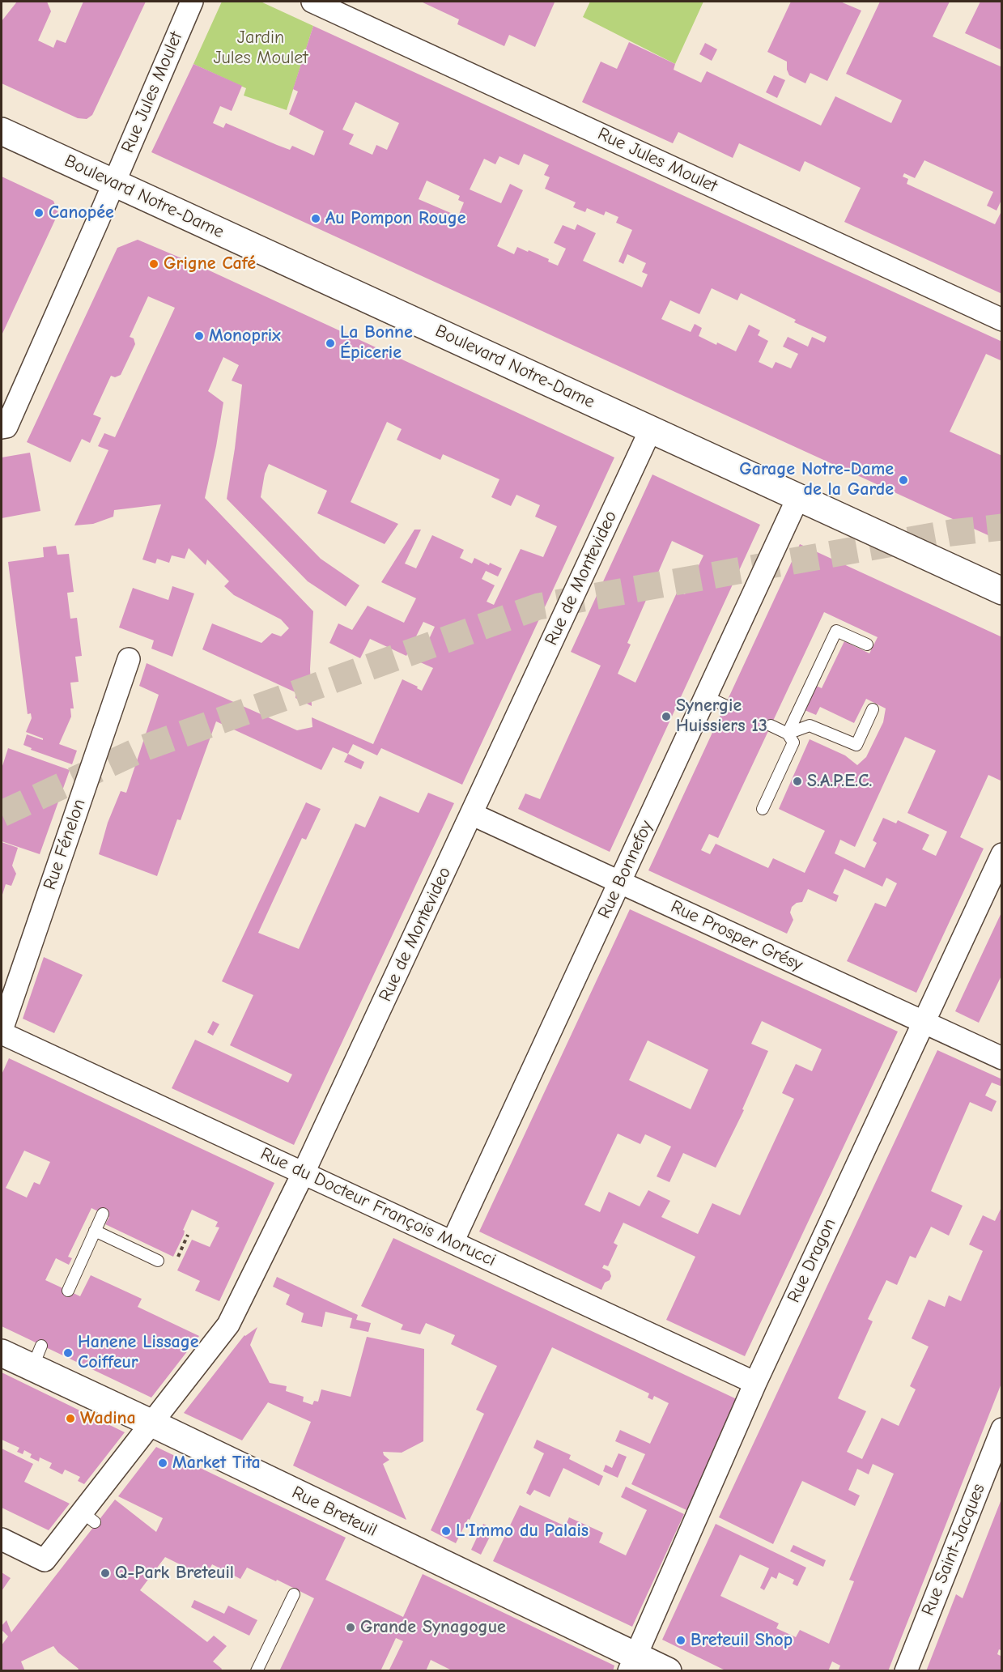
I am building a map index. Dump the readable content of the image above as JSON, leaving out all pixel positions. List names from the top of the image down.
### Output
{
  "streets": {
    "street": [
      "Rue Jules Moulet",
      "Boulevard Notre-Dame",
      "Rue de Montevideo",
      "Rue Fénelon",
      "Rue Bonnefoy",
      "Rue Prosper Grésy",
      "Rue du Docteur François Morucci",
      "Rue Dragon",
      "Rue Breteuil",
      "Rue Saint-Jacques"
    ]
  },
  "crossings": [
    ["Rue Jules Moulet", "Boulevard Notre-Dame"],
    ["Boulevard Notre-Dame", "Rue de Montevideo"],
    ["Boulevard Notre-Dame", "Rue Bonnefoy"],
    ["Rue de Montevideo", "Rue Prosper Grésy"],
    ["Rue de Montevideo", "Rue du Docteur François Morucci"],
    ["Rue de Montevideo", "Rue Breteuil"],
    ["Rue Fénelon", "Rue du Docteur François Morucci"],
    ["Rue Bonnefoy", "Rue Prosper Grésy"],
    ["Rue Bonnefoy", "Rue du Docteur François Morucci"],
    ["Rue Prosper Grésy", "Rue Dragon"],
    ["Rue du Docteur François Morucci", "Rue Dragon"],
    ["Rue Dragon", "Rue Breteuil"]
  ],
  "parks": ["Jardin Jules Moulet"],
  "places": [
    "Canopée",
    "Au Pompon Rouge",
    "Grigne Café",
    "Monoprix",
    "La Bonne Épicerie",
    "Garage Notre-Dame de la Garde",
    "Synergie Huissiers 13",
    "S.A.P.E.C.",
    "Hanene Lissage Coiffeur",
    "Wadina",
    "Market Tita",
    "L'Immo du Palais",
    "Q-Park Breteuil",
    "Grande Synagogue",
    "Breteuil Shop"
  ]
}
